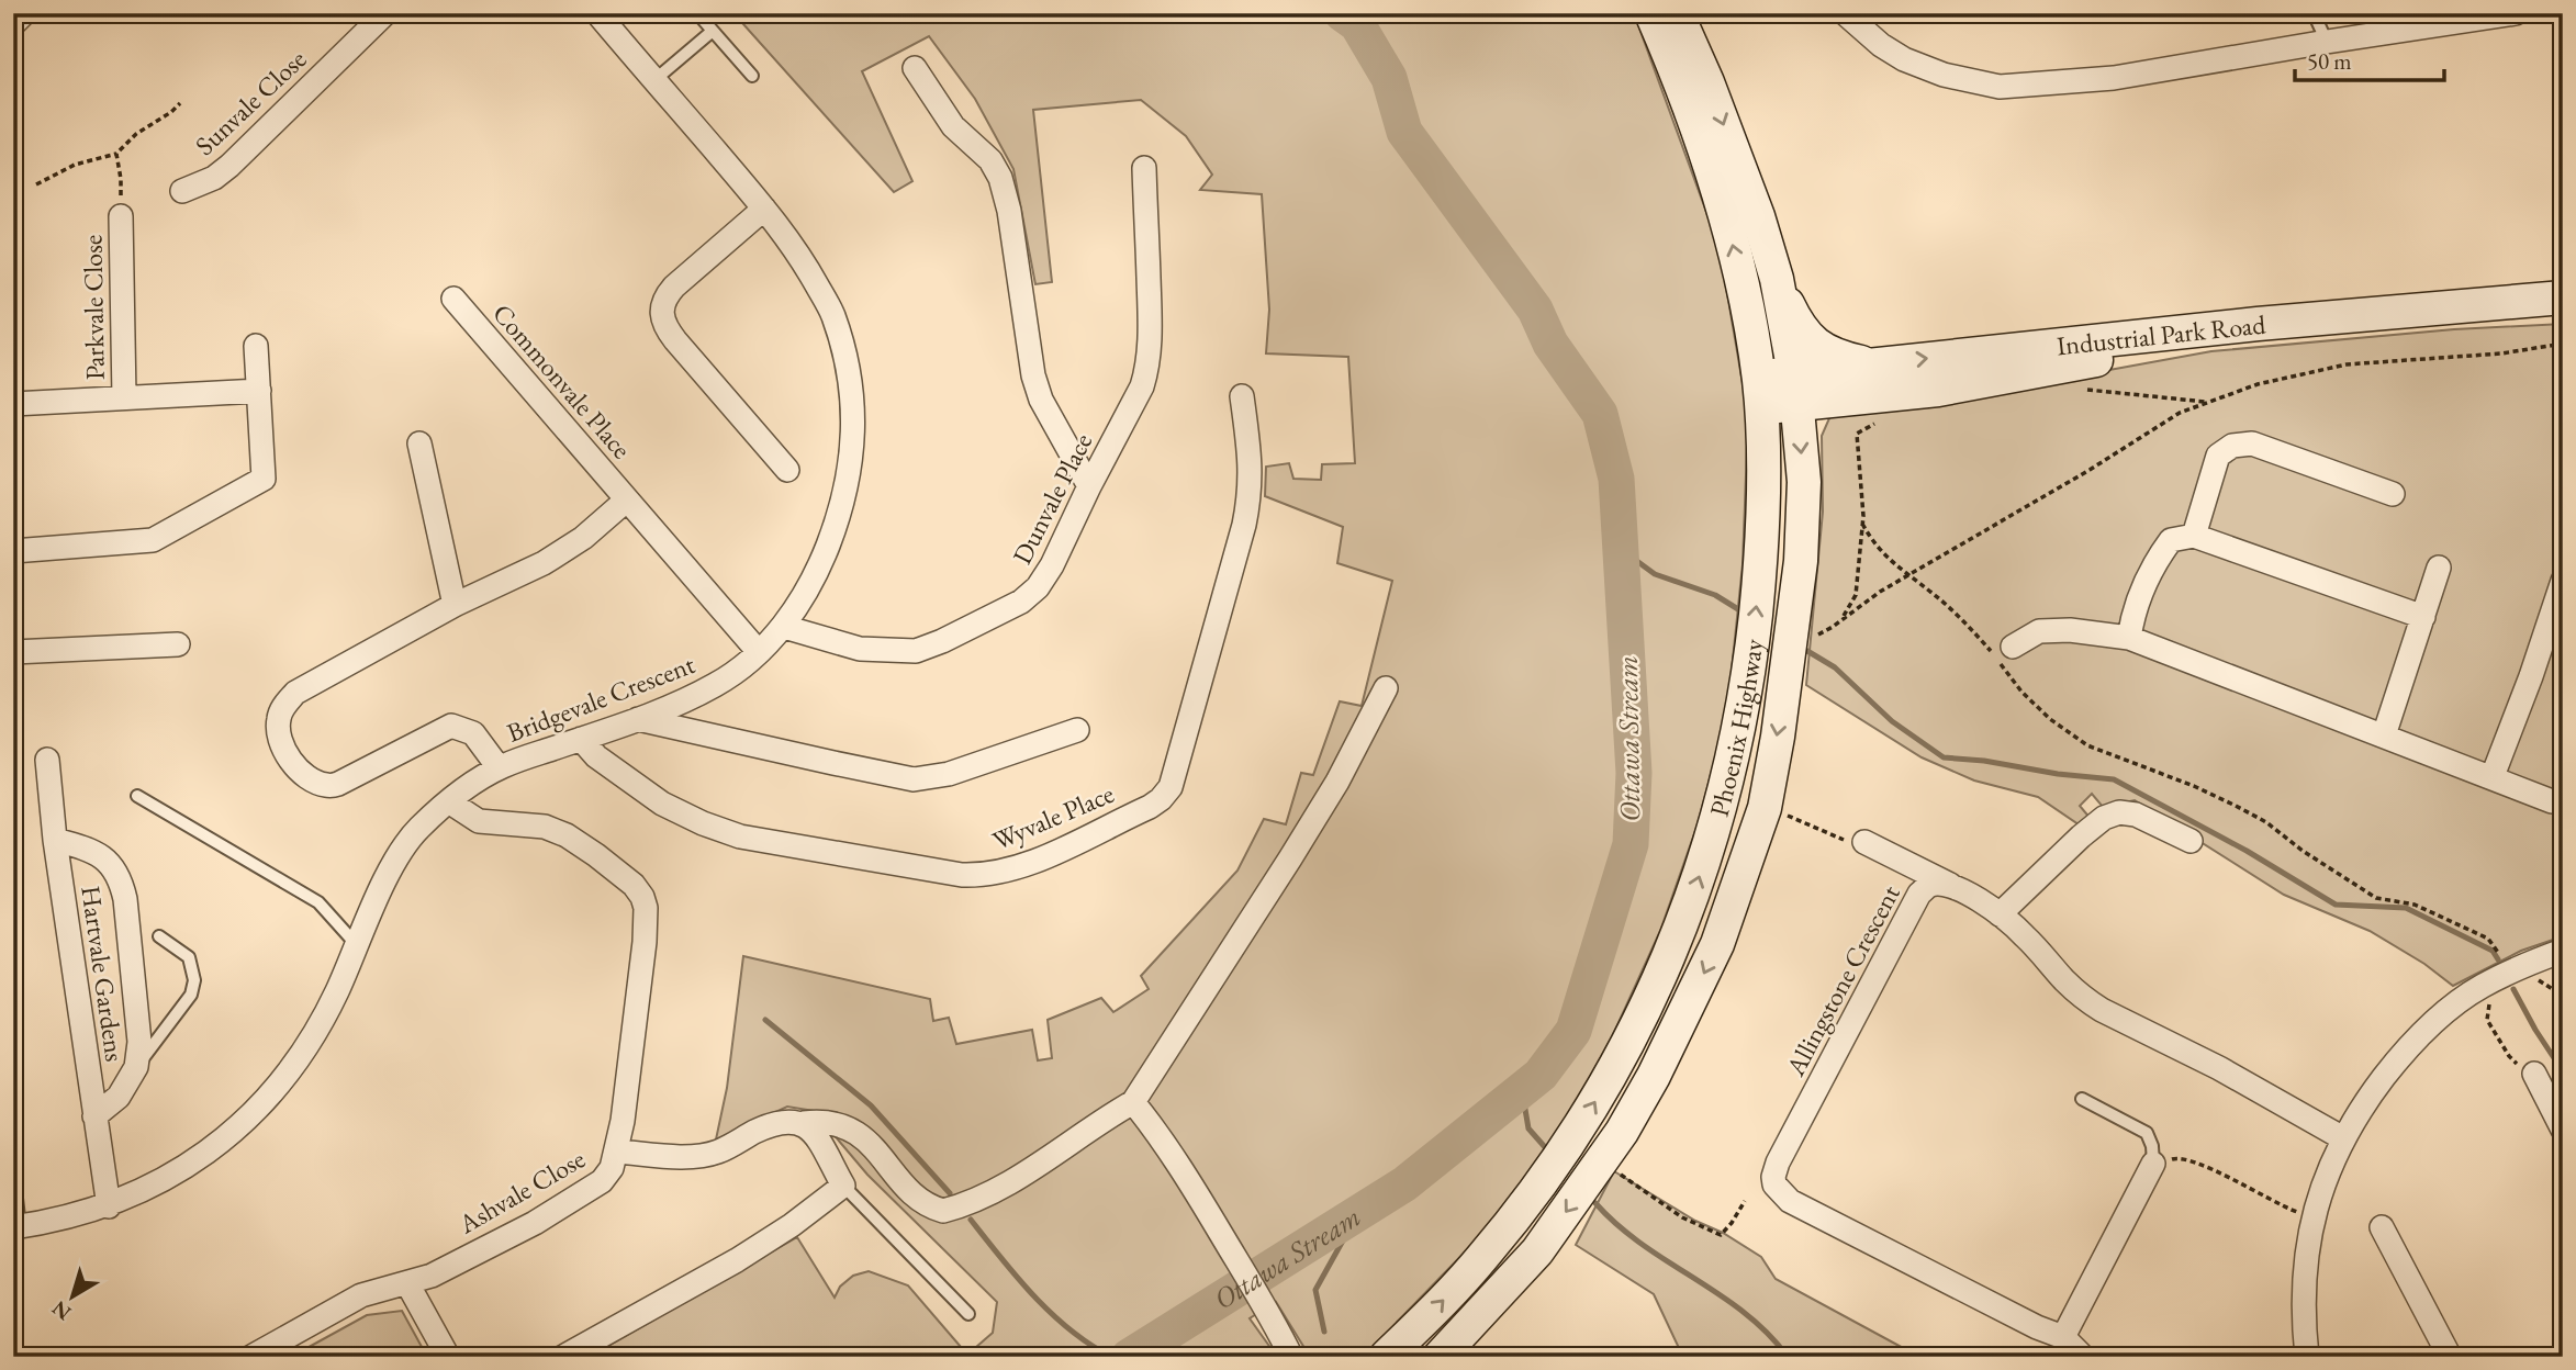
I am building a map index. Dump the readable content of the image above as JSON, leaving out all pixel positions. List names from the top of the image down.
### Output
{
  "streets": {
    "main road": ["Industrial Park Road", "Phoenix Highway"],
    "street": [
      "Sunvale Close",
      "Parkvale Close",
      "Commonvale Place",
      "Dunvale Place",
      "Bridgevale Crescent",
      "Wyvale Place",
      "Hartvale Gardens",
      "Allingstone Crescent",
      "Ashvale Close"
    ]
  },
  "crossings": [
    ["Industrial Park Road", "Phoenix Highway"],
    ["Commonvale Place", "Bridgevale Crescent"],
    ["Dunvale Place", "Bridgevale Crescent"],
    ["Bridgevale Crescent", "Wyvale Place"],
    ["Bridgevale Crescent", "Hartvale Gardens"],
    ["Bridgevale Crescent", "Ashvale Close"]
  ],
  "water": ["Ottawa Stream"],
  "scale_bar": "50 m",
  "north": "bottom left"
}
